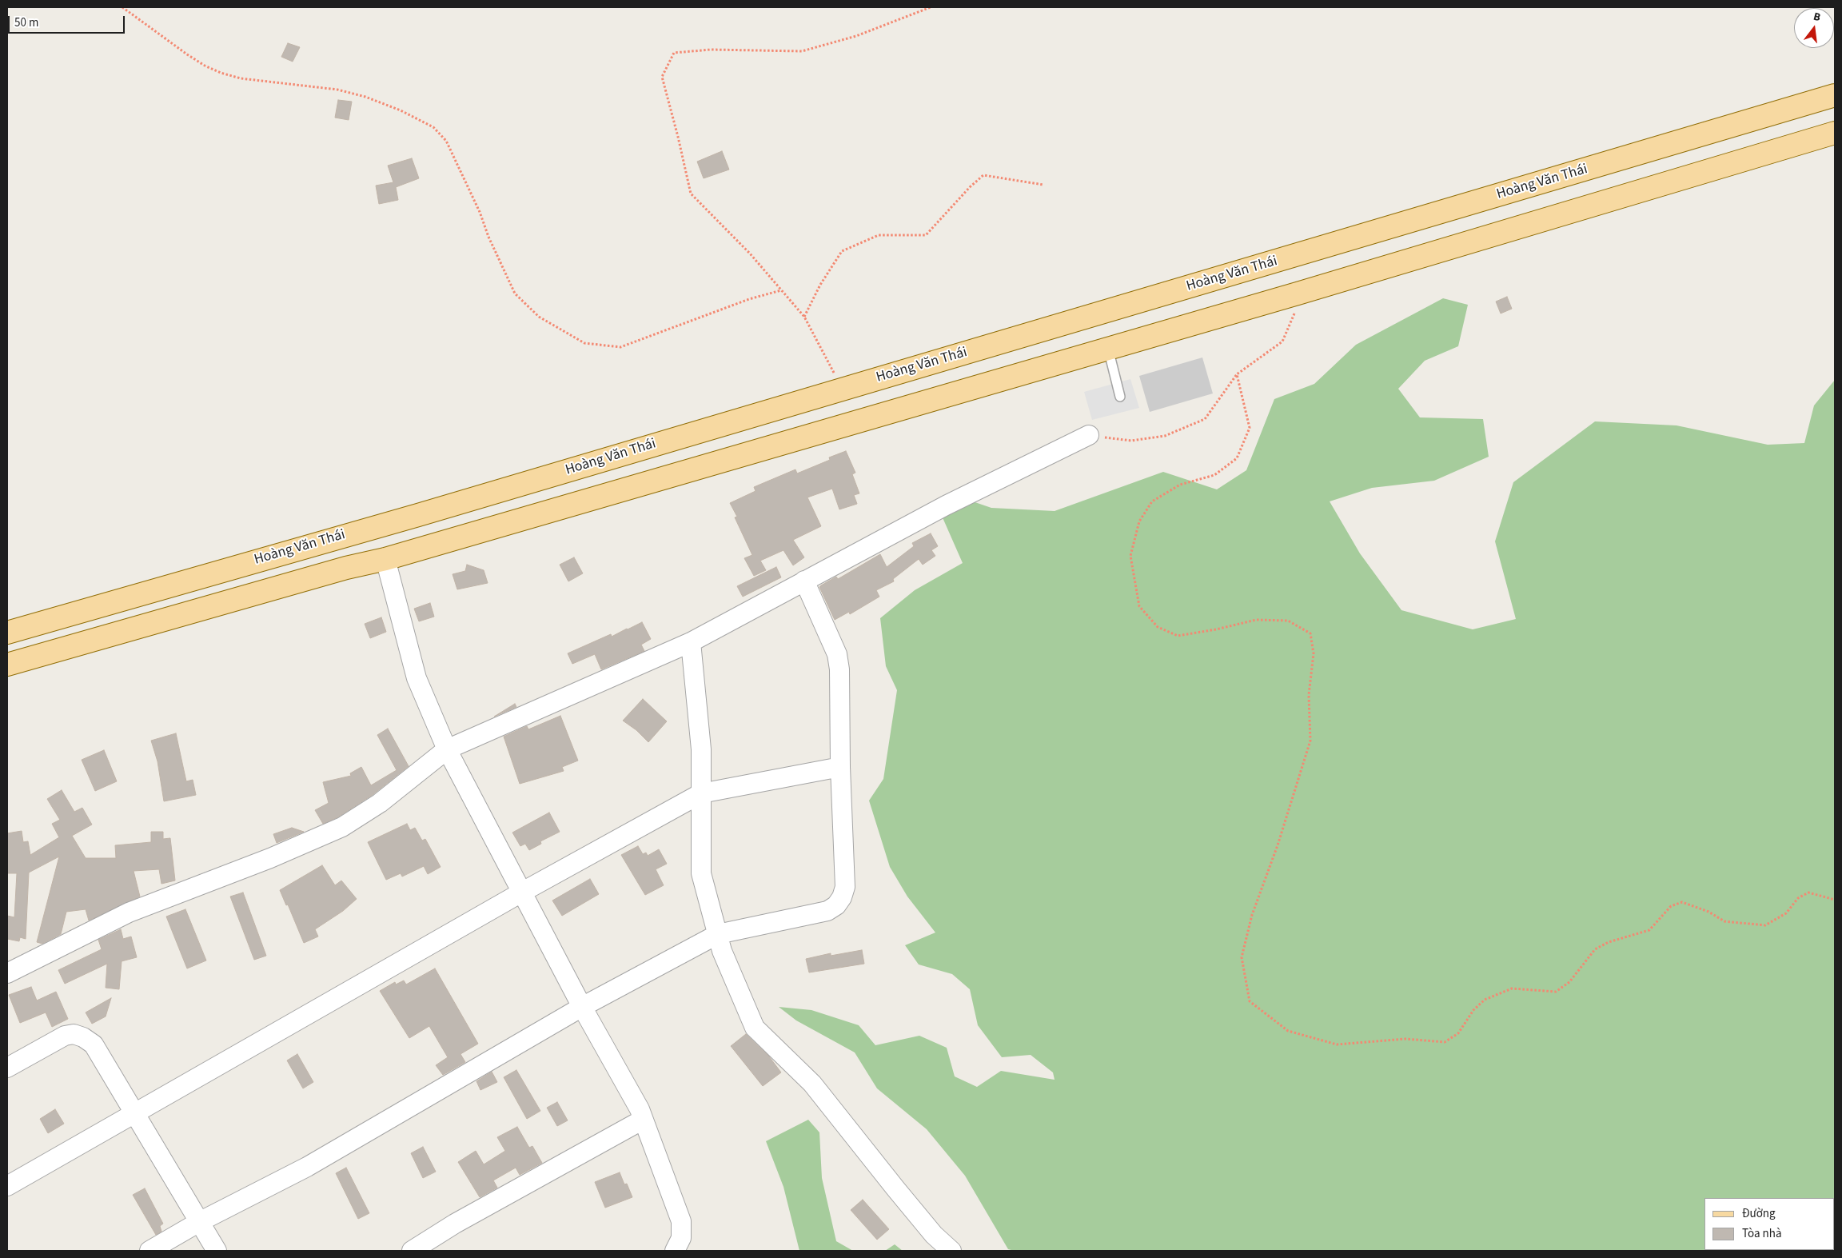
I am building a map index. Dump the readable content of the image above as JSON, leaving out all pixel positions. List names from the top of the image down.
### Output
{
  "streets": {
    "main road": ["Hoàng Văn Thái"]
  },
  "legend": ["Đường", "Tòa nhà"],
  "scale_bar": "50 m",
  "north": "top"
}
